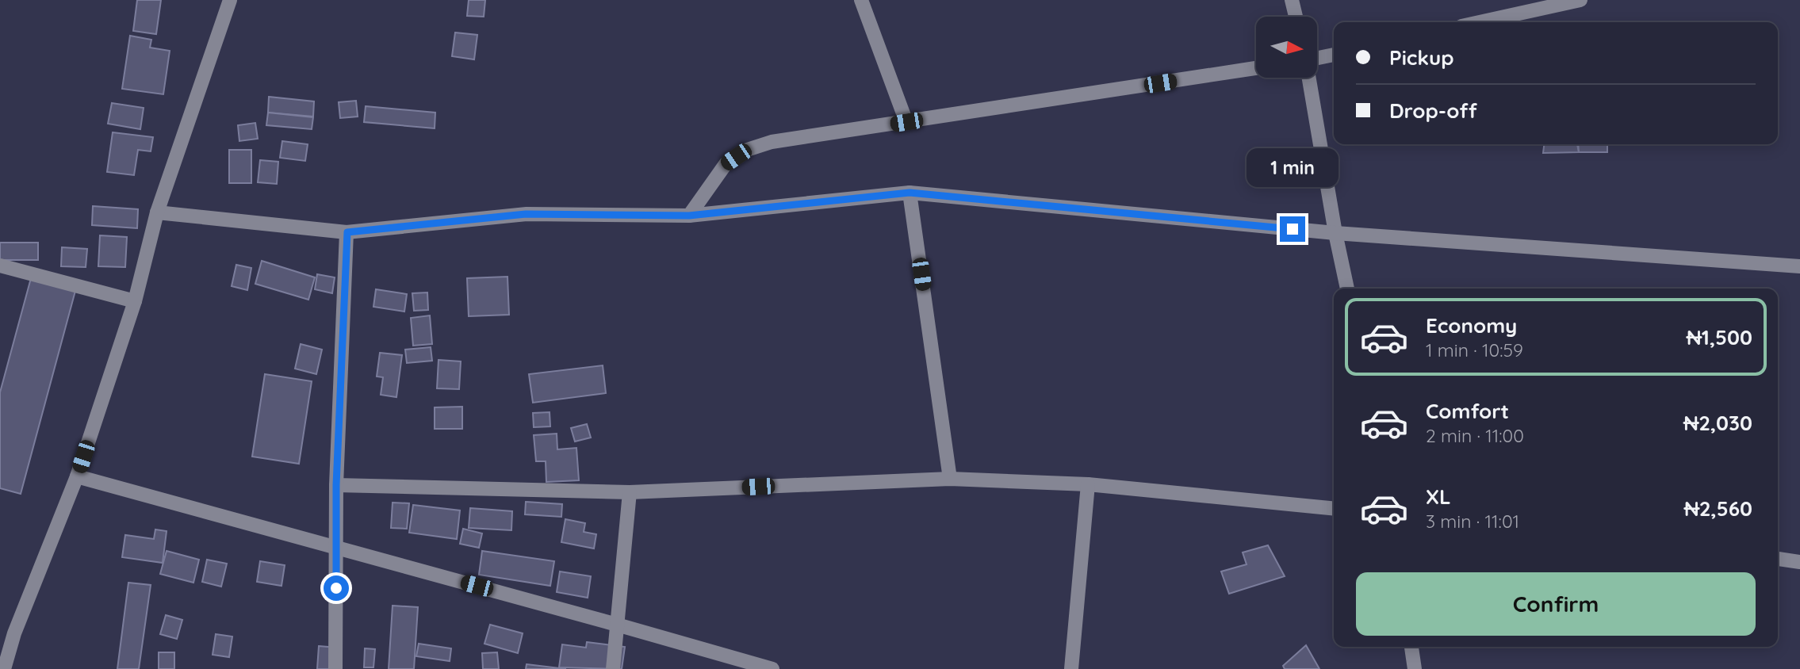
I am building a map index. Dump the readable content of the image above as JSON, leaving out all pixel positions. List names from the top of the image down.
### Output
{
  "north": "right",
  "page": {
    "banner": ["Pickup", "Drop-off"],
    "bubble": "1 min",
    "list": [
      {
        "name": "Economy",
        "note": "1 min · 10:59",
        "value": "₦1,500"
      },
      {
        "name": "Comfort",
        "note": "2 min · 11:00",
        "value": "₦2,030"
      },
      {
        "name": "XL",
        "note": "3 min · 11:01",
        "value": "₦2,560"
      }
    ],
    "buttons": "Confirm"
  }
}
